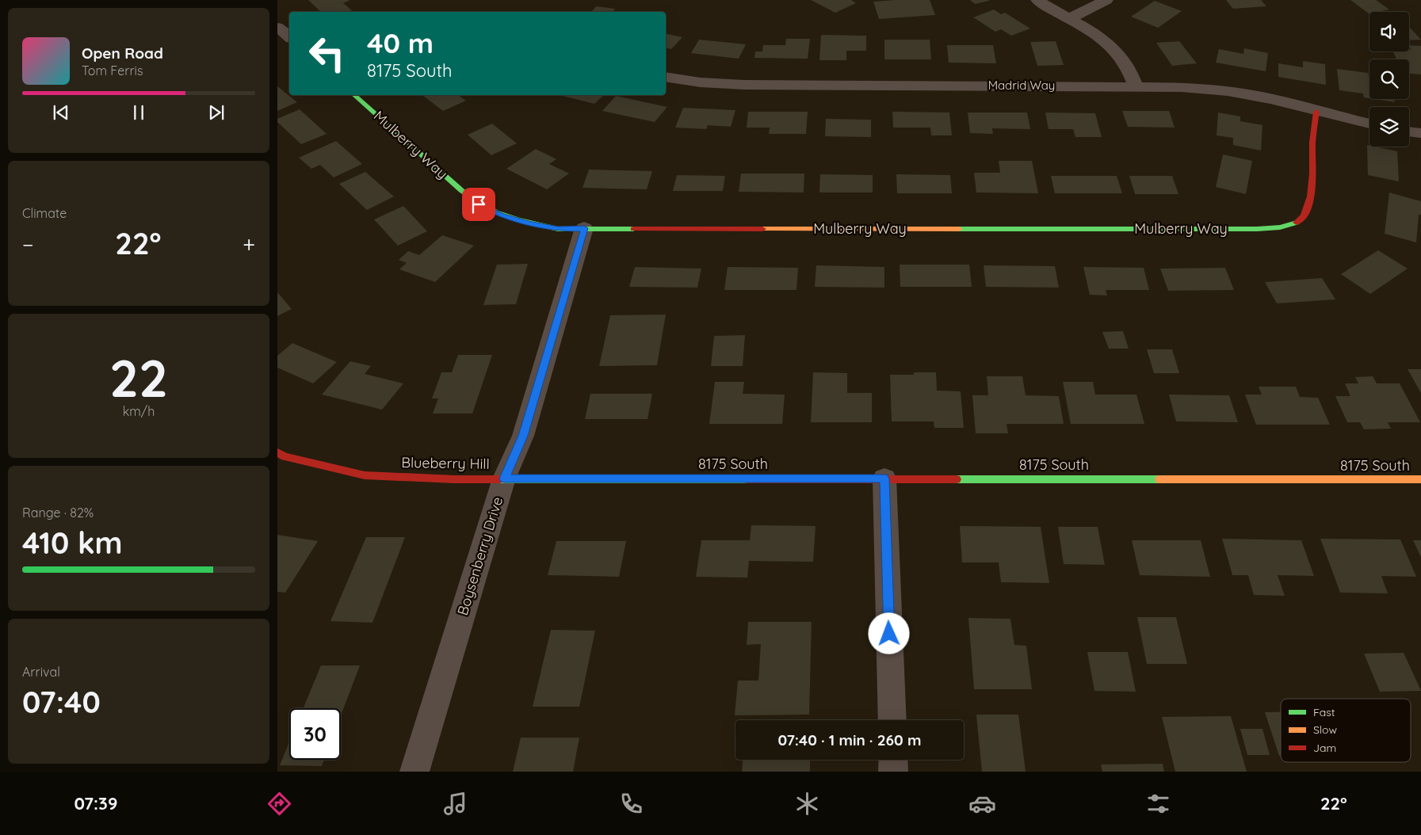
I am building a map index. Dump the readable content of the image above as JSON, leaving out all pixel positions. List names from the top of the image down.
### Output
{
  "streets": {
    "street": [
      "Madrid Way",
      "Mulberry Way",
      "Blueberry Hill",
      "8175 South",
      "Boysenberry Drive"
    ]
  },
  "crossings": [
    ["Madrid Way", "Mulberry Way"],
    ["Mulberry Way", "Boysenberry Drive"],
    ["Blueberry Hill", "8175 South"],
    ["Blueberry Hill", "Boysenberry Drive"]
  ],
  "legend": ["Fast", "Slow", "Jam"],
  "page": {
    "turn": ["40 m", "8175 South"],
    "song": ["Open Road", "Tom Ferris"],
    "tile": [
      "Climate",
      ["22", "km/h"],
      ["Range · 82%", "410 km"],
      ["Arrival", "07:40"]
    ],
    "heat": ["−", "22°", "+"],
    "limit": "30",
    "trip": "07:40 · 1 min · 260 m",
    "tabs": ["07:39", "22°"]
  }
}
